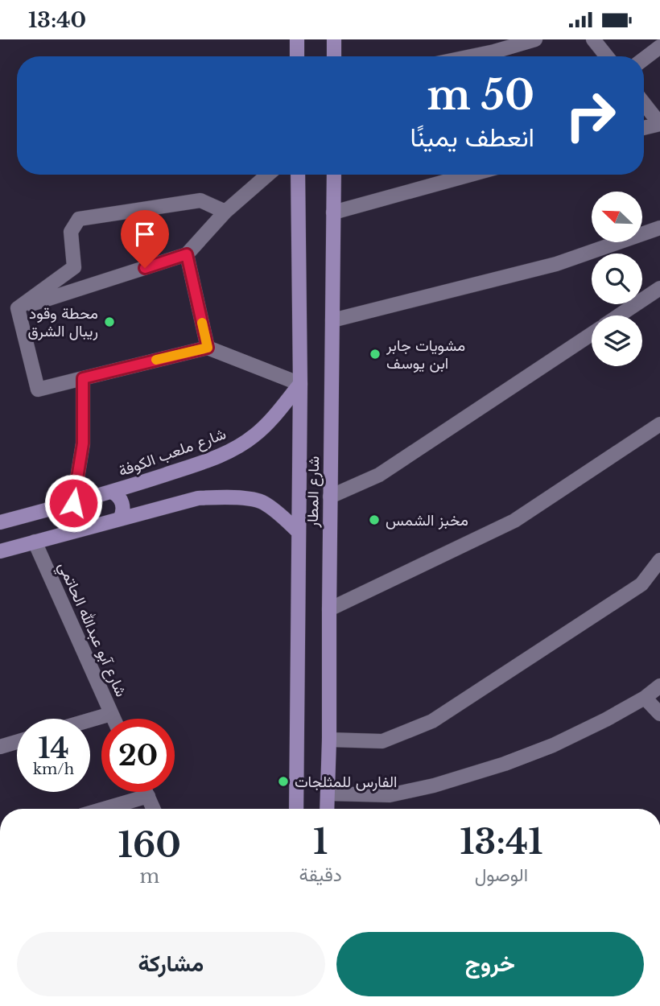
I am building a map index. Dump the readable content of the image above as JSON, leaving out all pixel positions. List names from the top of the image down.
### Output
{
  "streets": {
    "main road": ["شارع ملعب الكوفة", "شارع المطار"],
    "street": ["شارع آبو عبدالله الحاتمي"]
  },
  "crossings": [
    ["شارع ملعب الكوفة", "شارع المطار"]
  ],
  "places": [
    "محطة وقود ريبال الشرق",
    "مشويات جابر ابن يوسف",
    "مخبز الشمس",
    "الفارس للمثلجات"
  ],
  "north": "top left",
  "page": {
    "status": "13:40",
    "turn": ["50 m", "انعطف يمينًا"],
    "speed": "14 km/h",
    "limit": "20",
    "eta": [
      "13:41",
      "الوصول",
      "1",
      "دقيقة",
      "160",
      "m"
    ],
    "buttons": ["خروج", "مشاركة"]
  }
}
